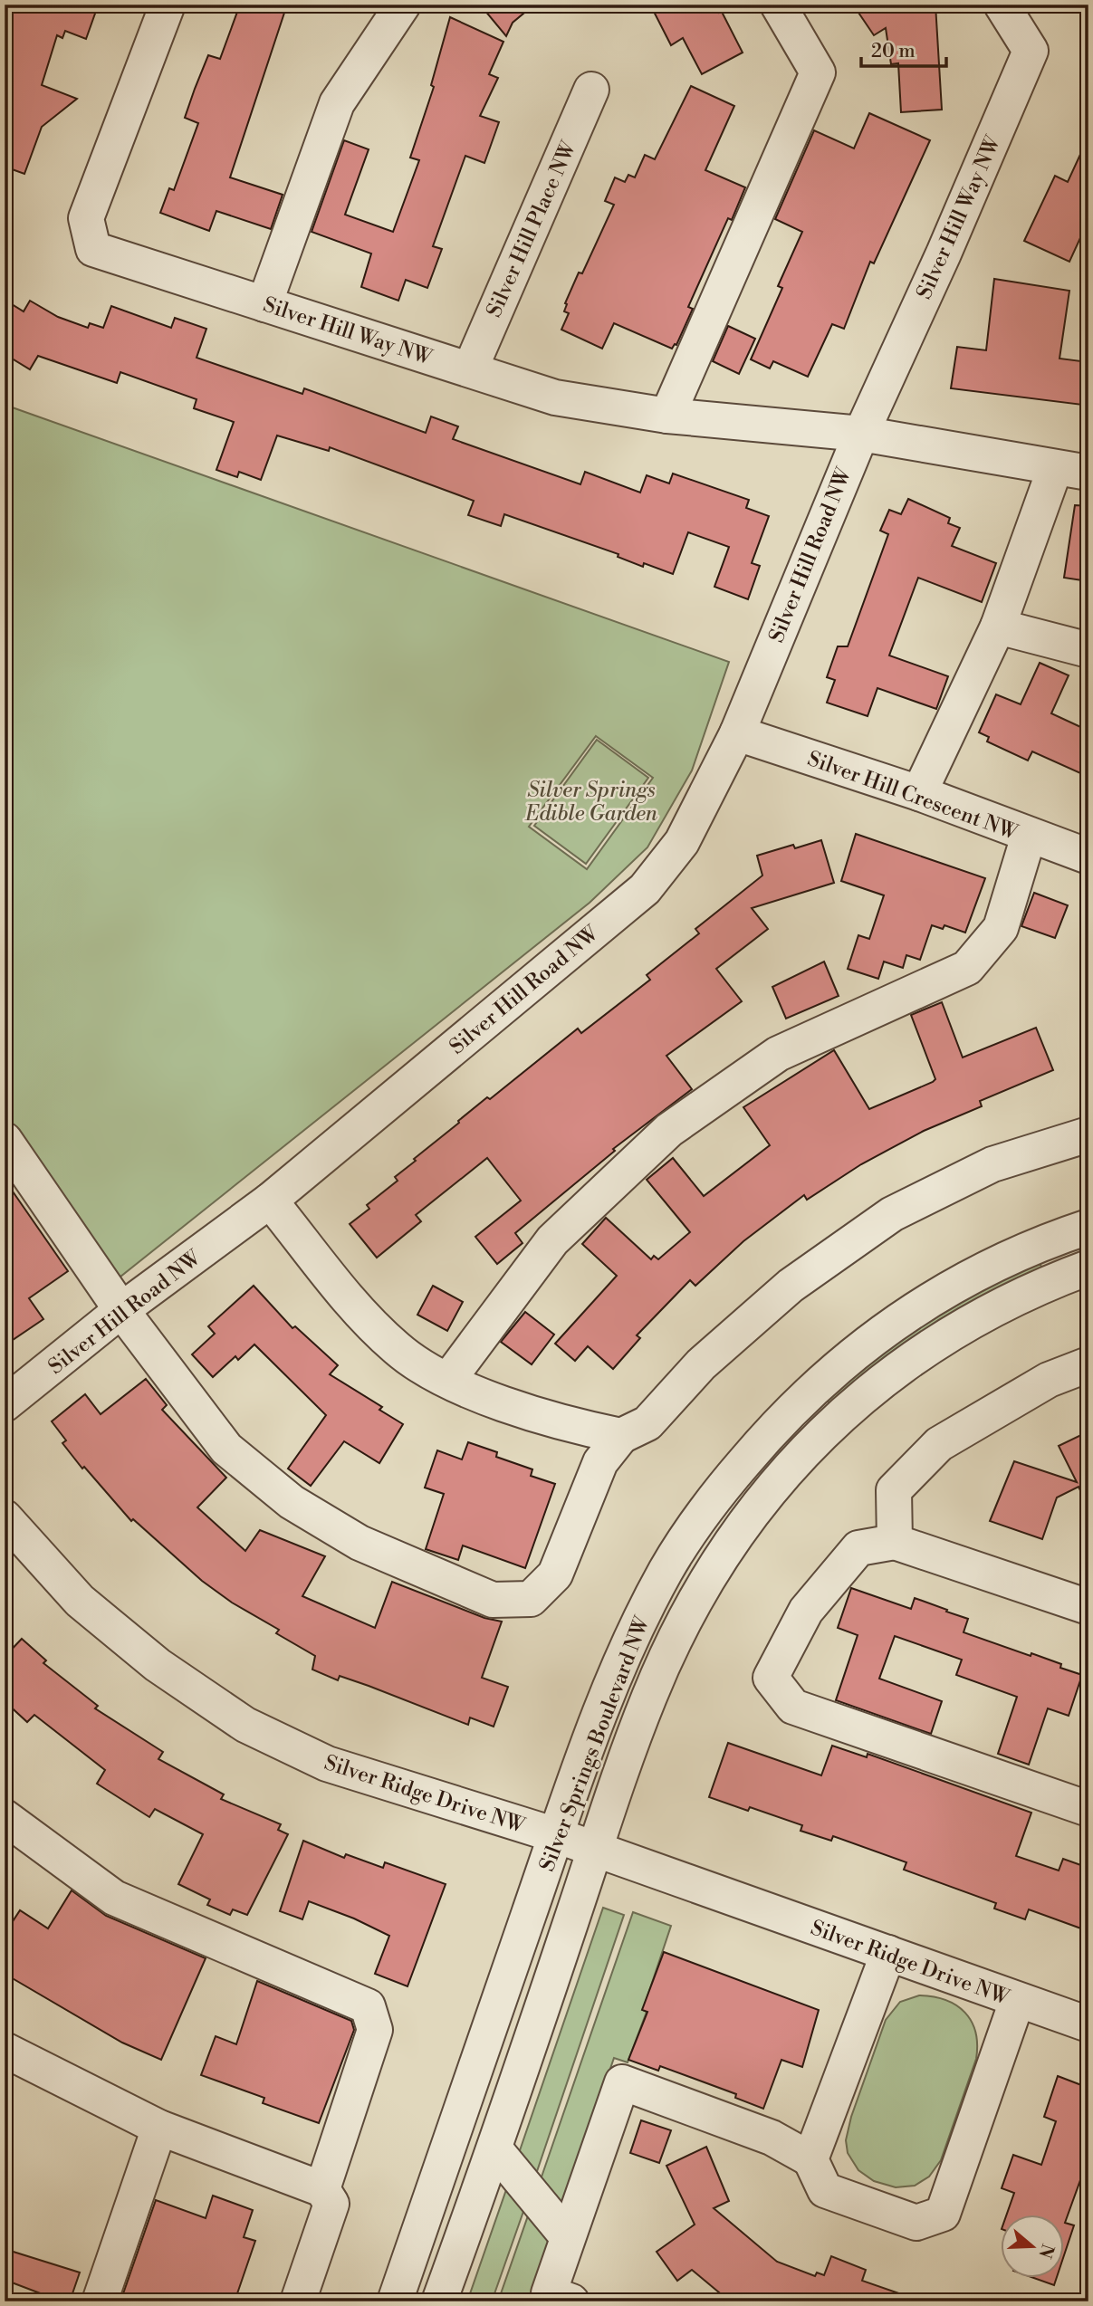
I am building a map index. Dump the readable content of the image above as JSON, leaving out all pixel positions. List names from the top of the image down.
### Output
{
  "streets": {
    "street": [
      "Silver Hill Way NW",
      "Silver Hill Place NW",
      "Silver Hill Road NW",
      "Silver Hill Crescent NW",
      "Silver Springs Boulevard NW",
      "Silver Ridge Drive NW"
    ]
  },
  "crossings": [
    ["Silver Hill Way NW", "Silver Hill Place NW"],
    ["Silver Hill Way NW", "Silver Hill Road NW"],
    ["Silver Hill Road NW", "Silver Hill Crescent NW"],
    ["Silver Springs Boulevard NW", "Silver Ridge Drive NW"]
  ],
  "parks": ["Silver Springs Edible Garden"],
  "scale_bar": "20 m",
  "north": "right"
}
